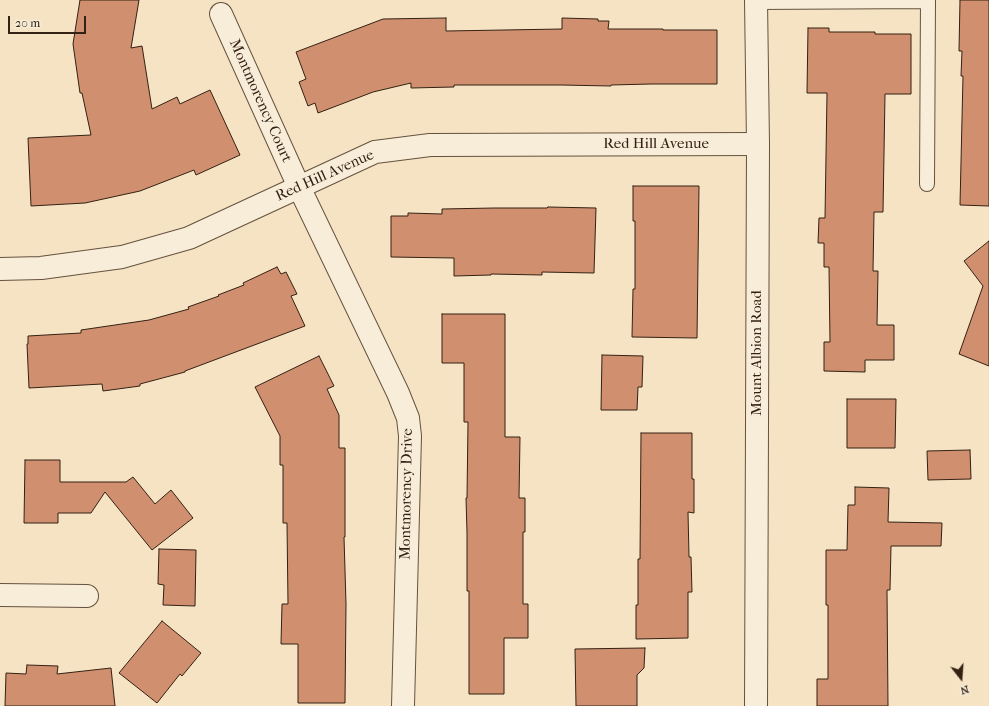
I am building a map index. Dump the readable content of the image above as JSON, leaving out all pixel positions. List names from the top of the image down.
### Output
{
  "streets": {
    "street": [
      "Montmorency Court",
      "Red Hill Avenue",
      "Mount Albion Road",
      "Montmorency Drive"
    ]
  },
  "crossings": [
    ["Montmorency Court", "Red Hill Avenue"],
    ["Montmorency Court", "Montmorency Drive"],
    ["Red Hill Avenue", "Mount Albion Road"],
    ["Red Hill Avenue", "Montmorency Drive"]
  ],
  "scale_bar": "20 m",
  "north": "bottom"
}
